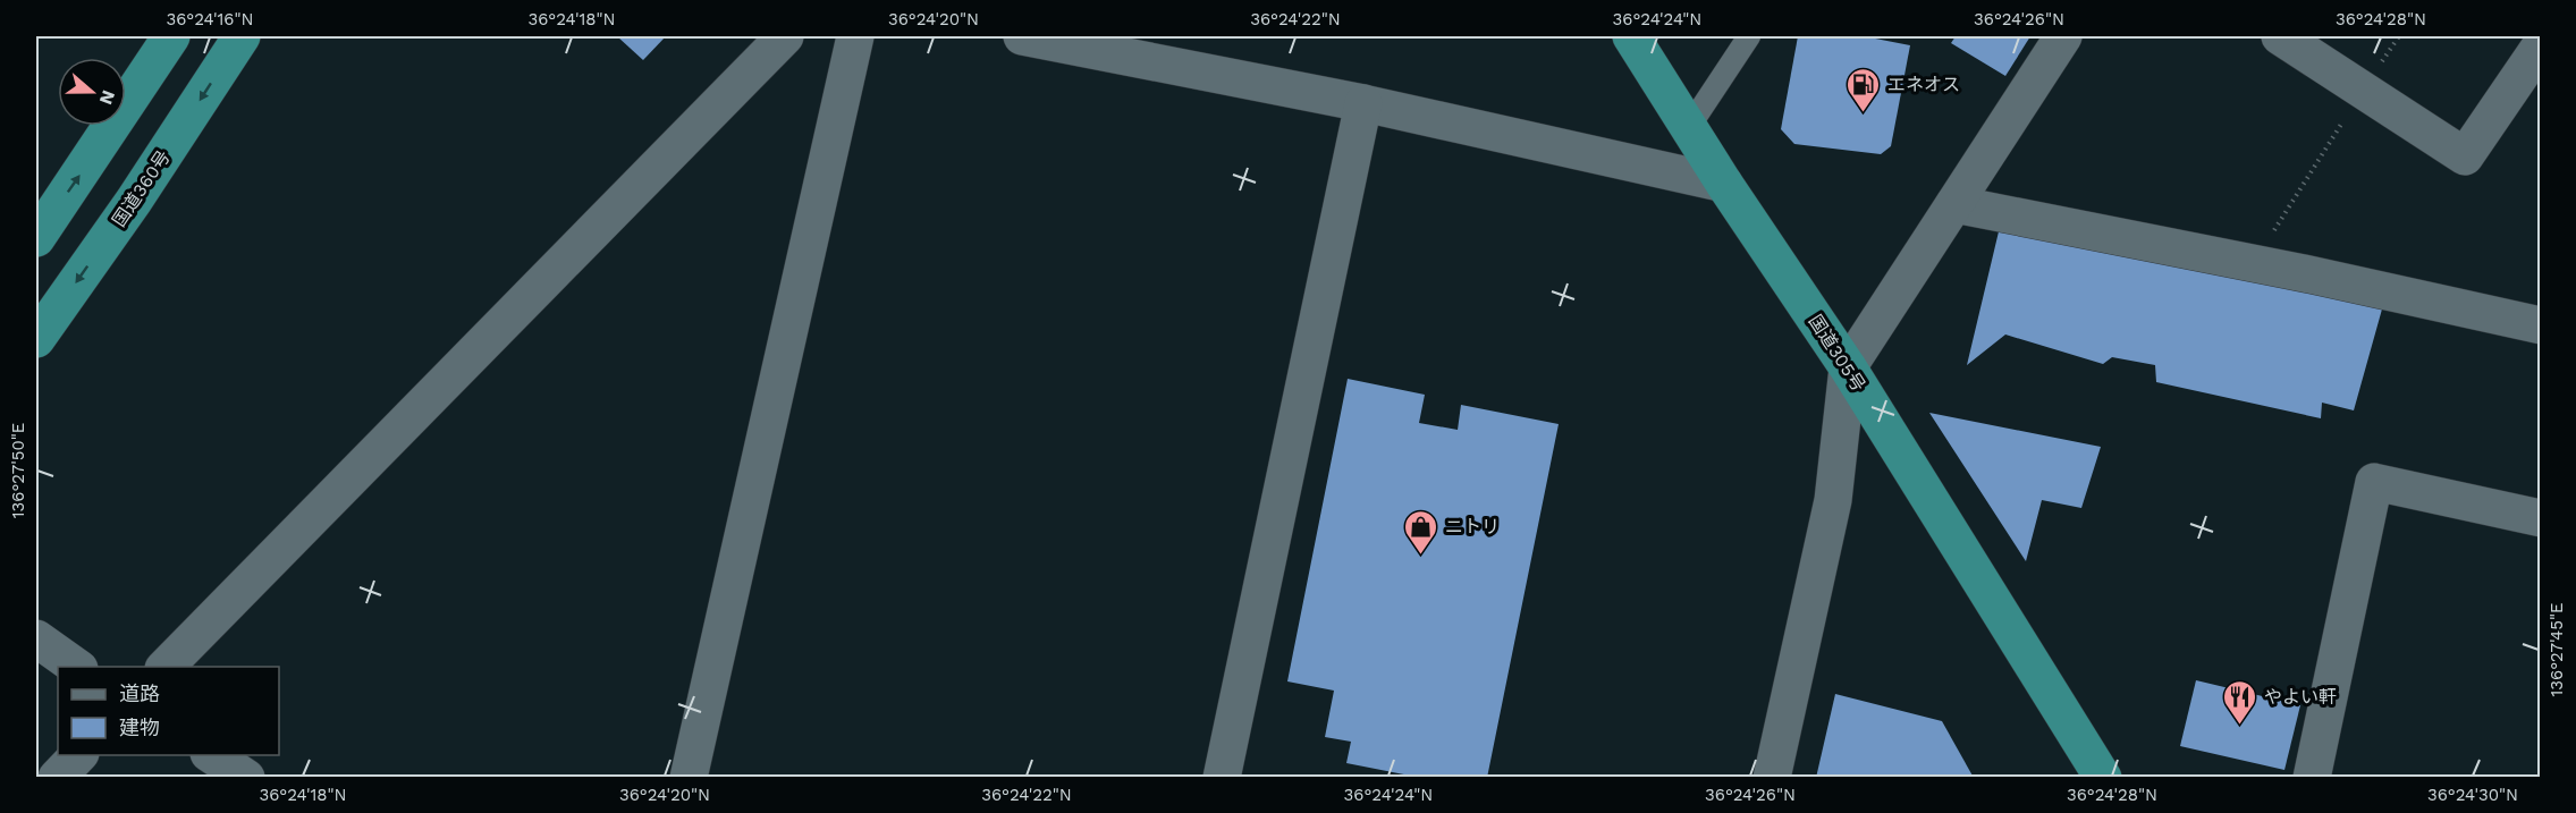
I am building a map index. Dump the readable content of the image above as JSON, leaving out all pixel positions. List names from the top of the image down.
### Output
{
  "streets": {
    "highway": ["国道360号", "国道305号"]
  },
  "places": {
    "fuel station": ["エネオス"],
    "shop": ["ニトリ"],
    "restaurant": ["やよい軒"]
  },
  "legend": ["道路", "建物"],
  "north": "right",
  "coordinates": [
    "36°24'16\"N",
    "36°24'18\"N",
    "36°24'20\"N",
    "36°24'22\"N",
    "36°24'24\"N",
    "36°24'26\"N",
    "36°24'28\"N",
    "136°27'50\"E",
    "136°27'45\"E",
    "36°24'30\"N"
  ]
}
